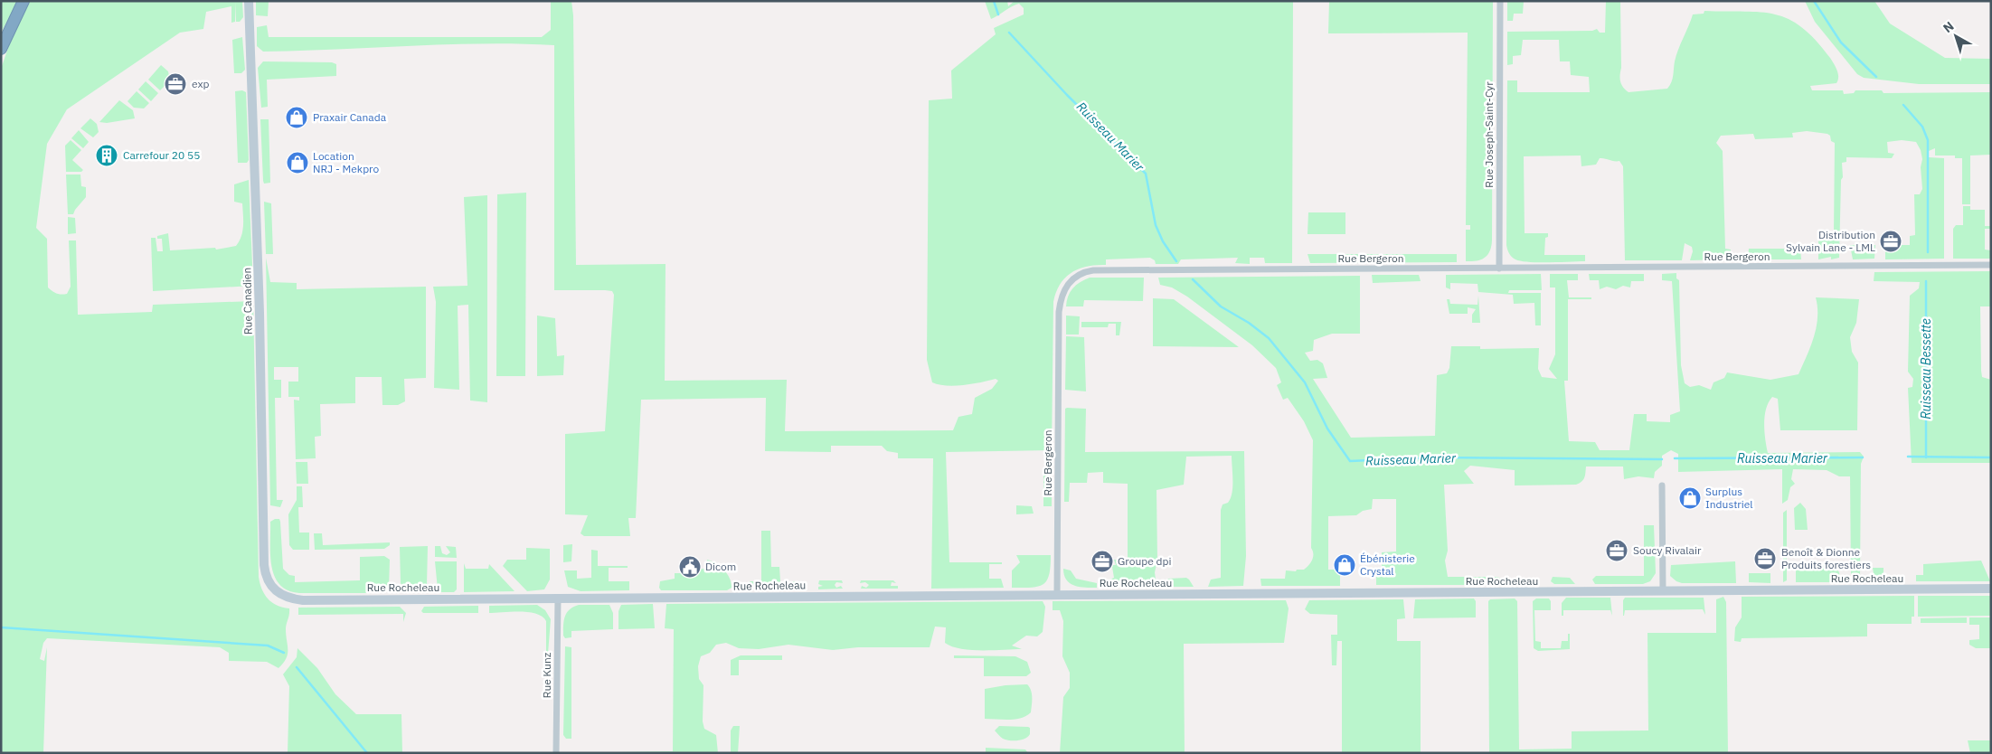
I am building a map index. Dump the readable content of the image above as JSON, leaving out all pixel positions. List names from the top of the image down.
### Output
{
  "streets": {
    "street": [
      "Rue Joseph-Saint-Cyr",
      "Rue Bergeron",
      "Rue Canadien",
      "Rue Rocheleau",
      "Rue Kunz"
    ]
  },
  "crossings": [
    ["Rue Joseph-Saint-Cyr", "Rue Bergeron"],
    ["Rue Bergeron", "Rue Rocheleau"],
    ["Rue Canadien", "Rue Rocheleau"],
    ["Rue Rocheleau", "Rue Kunz"]
  ],
  "water": ["Ruisseau Marier", "Ruisseau Bessette"],
  "places": {
    "office": [
      "exp",
      "Distribution Sylvain Lane - LML",
      "Soucy Rivalair",
      "Benoît & Dionne Produits forestiers",
      "Groupe dpi"
    ],
    "shop": [
      "Praxair Canada",
      "Location NRJ - Mekpro",
      "Surplus Industriel",
      "Ébénisterie Crystal"
    ],
    "building": ["Carrefour 20 55"],
    "public building": ["Dicom"]
  },
  "north": "top left"
}
